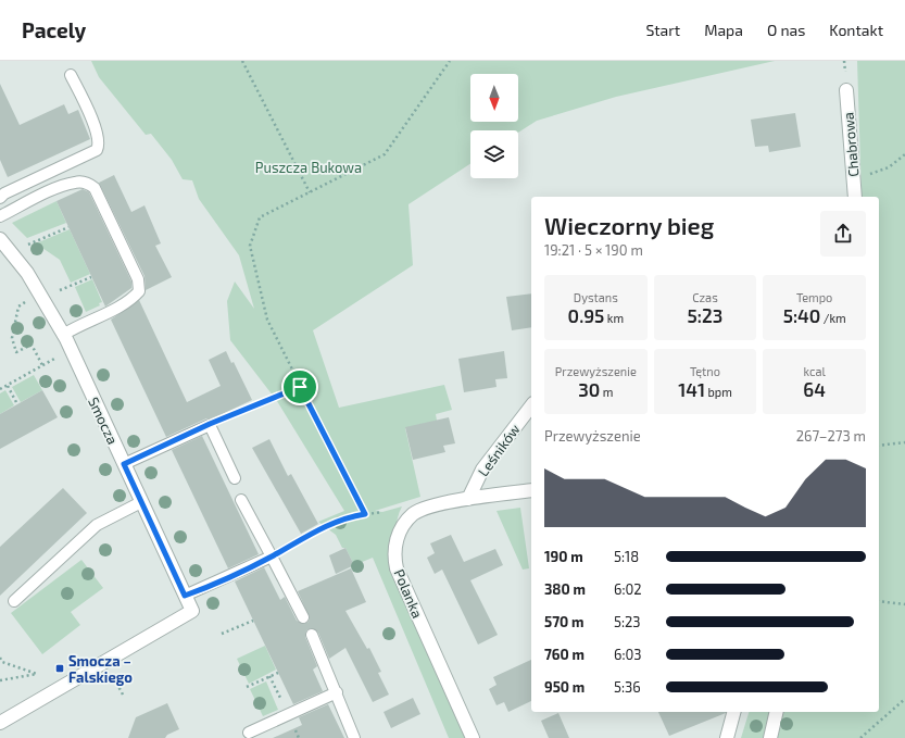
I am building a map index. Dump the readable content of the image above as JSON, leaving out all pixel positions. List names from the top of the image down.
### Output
{
  "streets": {
    "street": [
      "Chabrowa",
      "Smocza",
      "Leśników",
      "Polanka"
    ]
  },
  "crossings": [
    ["Leśników", "Polanka"]
  ],
  "parks": ["Puszcza Bukowa"],
  "places": {
    "transit": ["Smocza – Falskiego"]
  },
  "north": "bottom",
  "page": {
    "header": "Pacely",
    "nav": [
      "Start",
      "Mapa",
      "O nas",
      "Kontakt"
    ],
    "heading": ["Wieczorny bieg", "19:21 · 5 × 190 m"],
    "stats": [
      ["Dystans", "0.95 km"],
      ["Czas", "5:23"],
      ["Tempo", "5:40 /km"],
      ["Przewyższenie", "30 m"],
      ["Tętno", "141 bpm"],
      ["kcal", "64"]
    ],
    "chart": ["Przewyższenie", "267–273 m"],
    "list": [
      {
        "name": "190 m",
        "note": "5:18"
      },
      {
        "name": "380 m",
        "note": "6:02"
      },
      {
        "name": "570 m",
        "note": "5:23"
      },
      {
        "name": "760 m",
        "note": "6:03"
      },
      {
        "name": "950 m",
        "note": "5:36"
      }
    ]
  }
}
